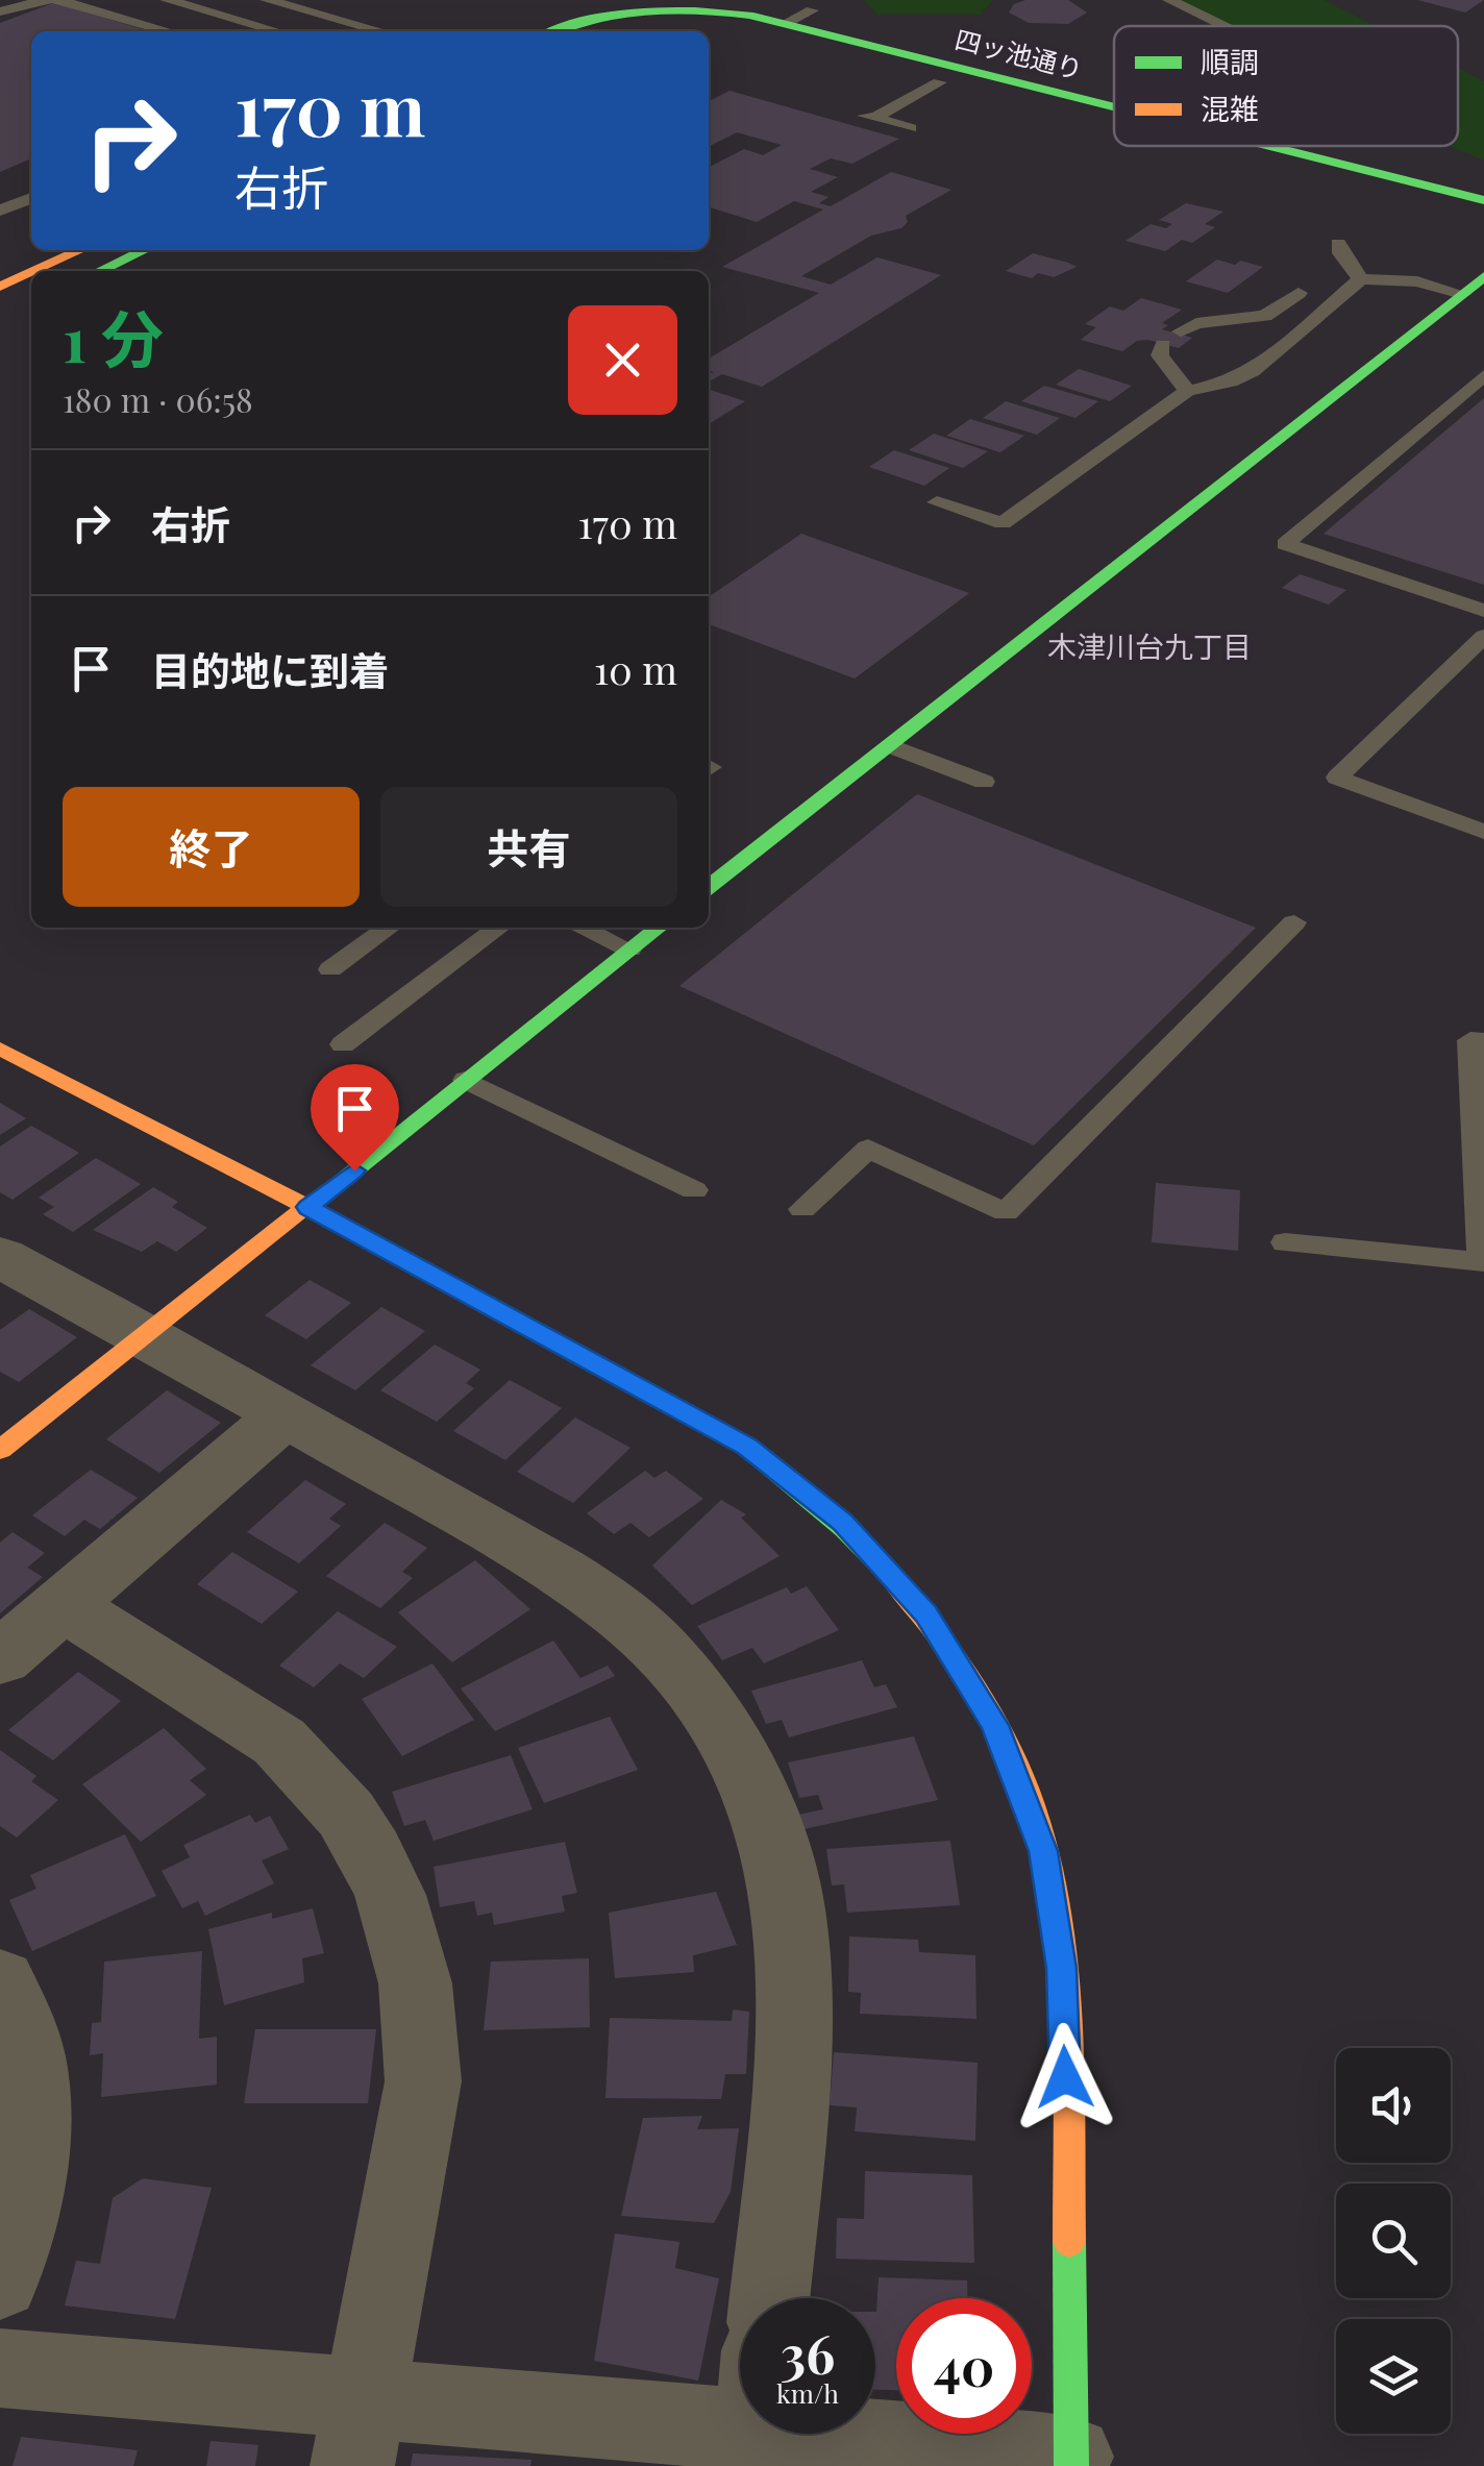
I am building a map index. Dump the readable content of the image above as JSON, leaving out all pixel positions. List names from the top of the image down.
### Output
{
  "streets": {
    "street": ["四ッ池通り"]
  },
  "districts": ["木津川台九丁目"],
  "legend": ["順調", "混雑"],
  "page": {
    "turn": ["170 m", "右折"],
    "heading": ["1 分", "180 m · 06:58"],
    "list": [
      {
        "name": "右折",
        "value": "170 m"
      },
      {
        "name": "目的地に到着",
        "value": "10 m"
      }
    ],
    "buttons": ["終了", "共有"],
    "speed": "36 km/h",
    "limit": "40"
  }
}
